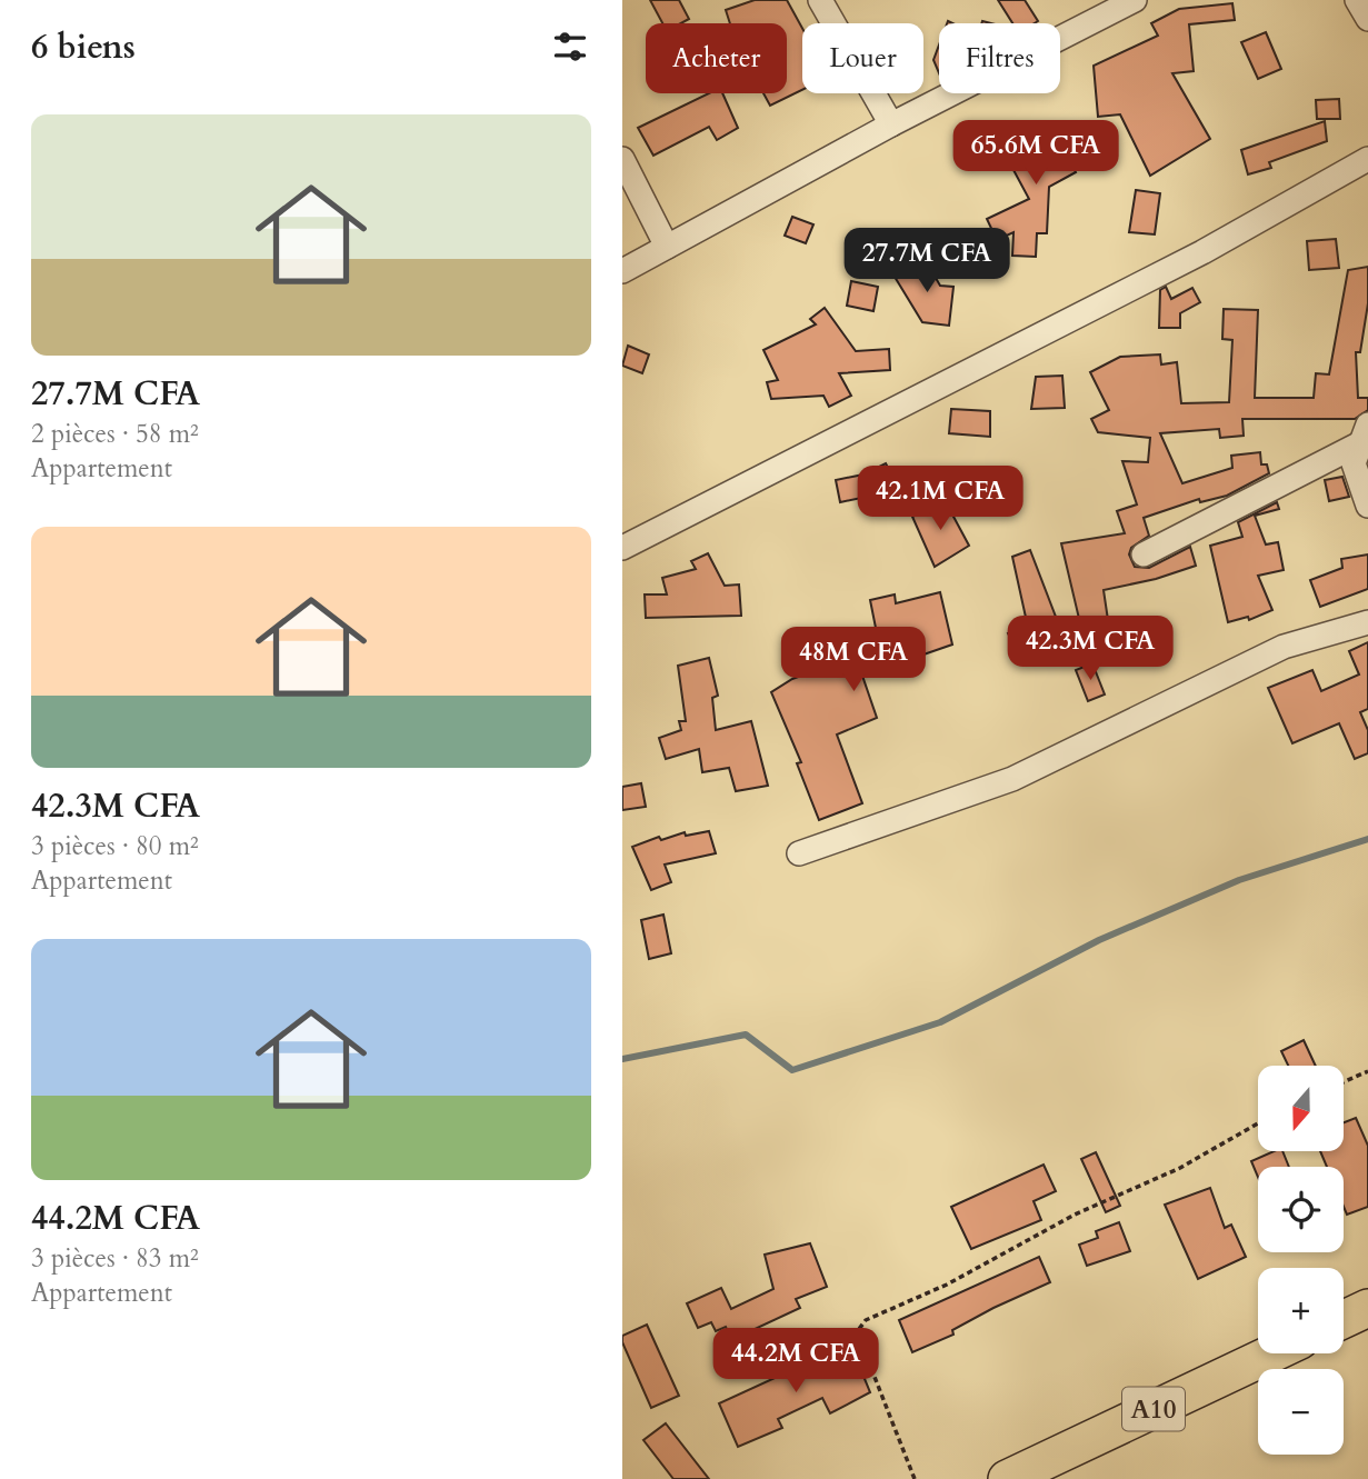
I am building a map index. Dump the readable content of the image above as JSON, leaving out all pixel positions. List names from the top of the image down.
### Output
{
  "streets": {
    "main road": ["A10"]
  },
  "north": "bottom",
  "page": {
    "heading": "6 biens",
    "chip": ["Acheter", "Louer", "Filtres"],
    "list": [
      {
        "name": "27.7M CFA",
        "note": "2 pièces · 58 m² · Appartement"
      },
      {
        "name": "42.3M CFA",
        "note": "3 pièces · 80 m² · Appartement"
      },
      {
        "name": "44.2M CFA",
        "note": "3 pièces · 83 m² · Appartement"
      }
    ],
    "price": [
      "65.6M CFA",
      "27.7M CFA",
      "42.1M CFA",
      "42.3M CFA",
      "48M CFA",
      "44.2M CFA"
    ],
    "map_buttons": ["+", "−"]
  }
}
